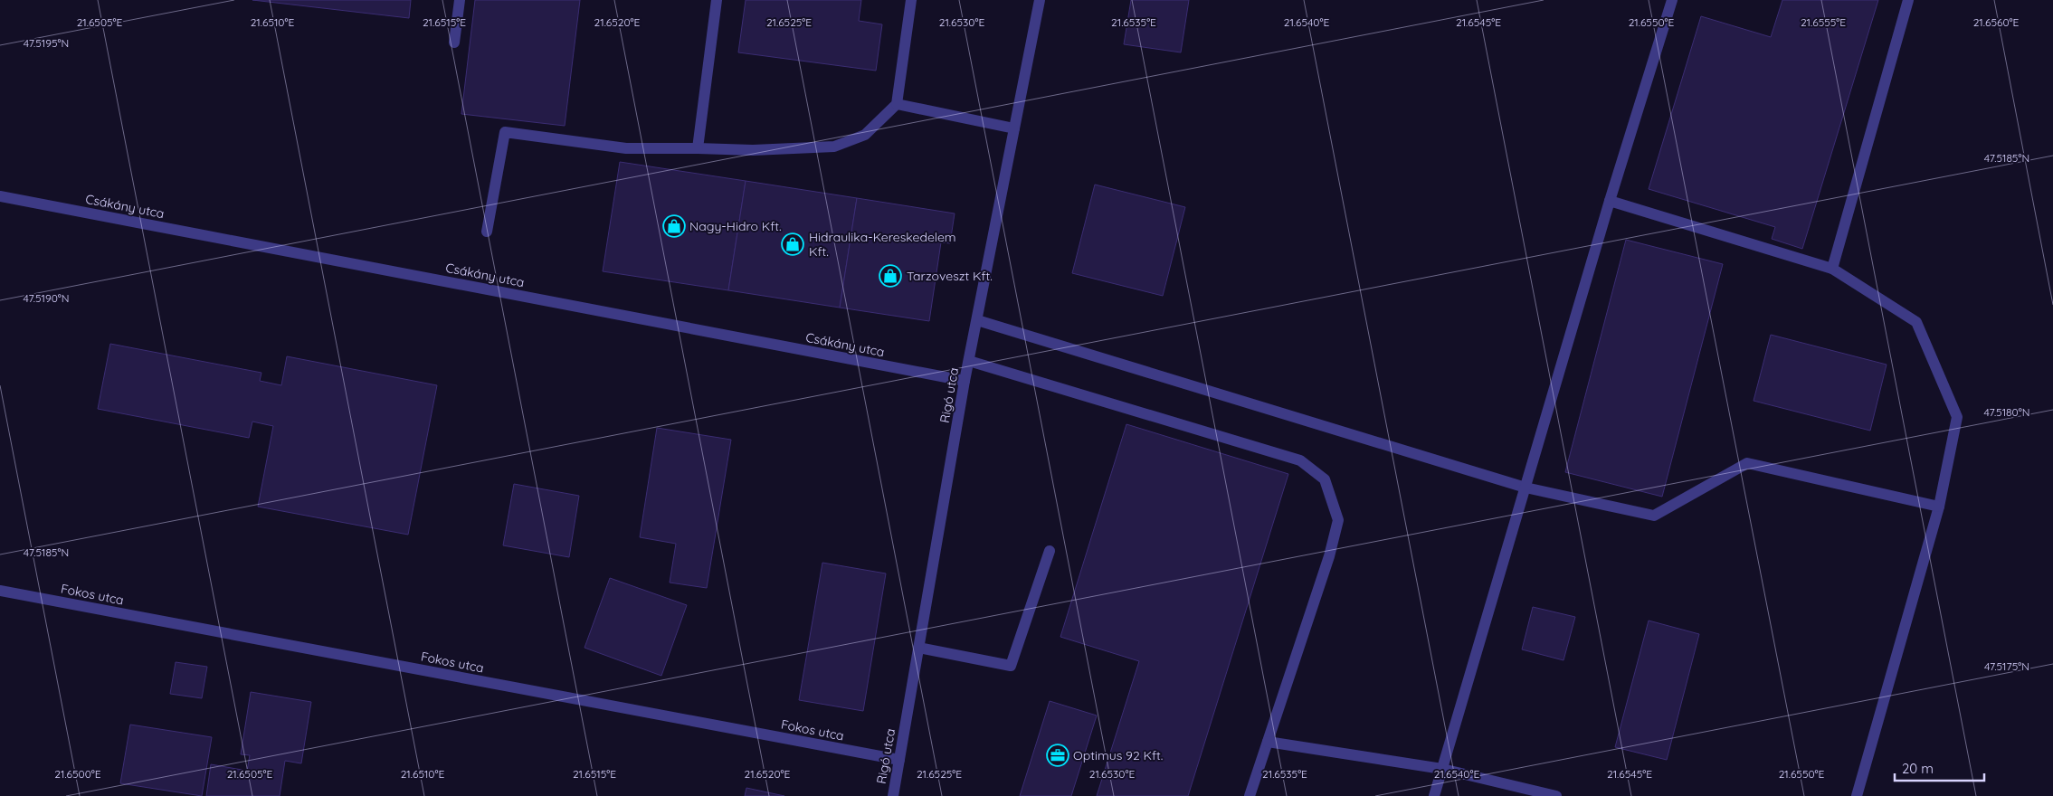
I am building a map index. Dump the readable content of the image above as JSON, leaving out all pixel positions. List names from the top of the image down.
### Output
{
  "streets": {
    "street": ["Csákány utca", "Rigó utca", "Fokos utca"]
  },
  "crossings": [
    ["Csákány utca", "Rigó utca"],
    ["Rigó utca", "Fokos utca"]
  ],
  "places": {
    "shop": ["Nagy-Hidro Kft.", "Hidraulika-Kereskedelem Kft.", "Tarzoveszt Kft."],
    "office": ["Optimus 92 Kft."]
  },
  "scale_bar": "20 m",
  "coordinates": [
    "21.6505°E",
    "21.6510°E",
    "21.6515°E",
    "21.6520°E",
    "21.6525°E",
    "21.6530°E",
    "21.6535°E",
    "21.6540°E",
    "21.6545°E",
    "21.6550°E",
    "21.6555°E",
    "21.6560°E",
    "47.5195°N",
    "47.5185°N",
    "47.5190°N",
    "47.5180°N",
    "47.5175°N",
    "21.6500°E"
  ]
}
